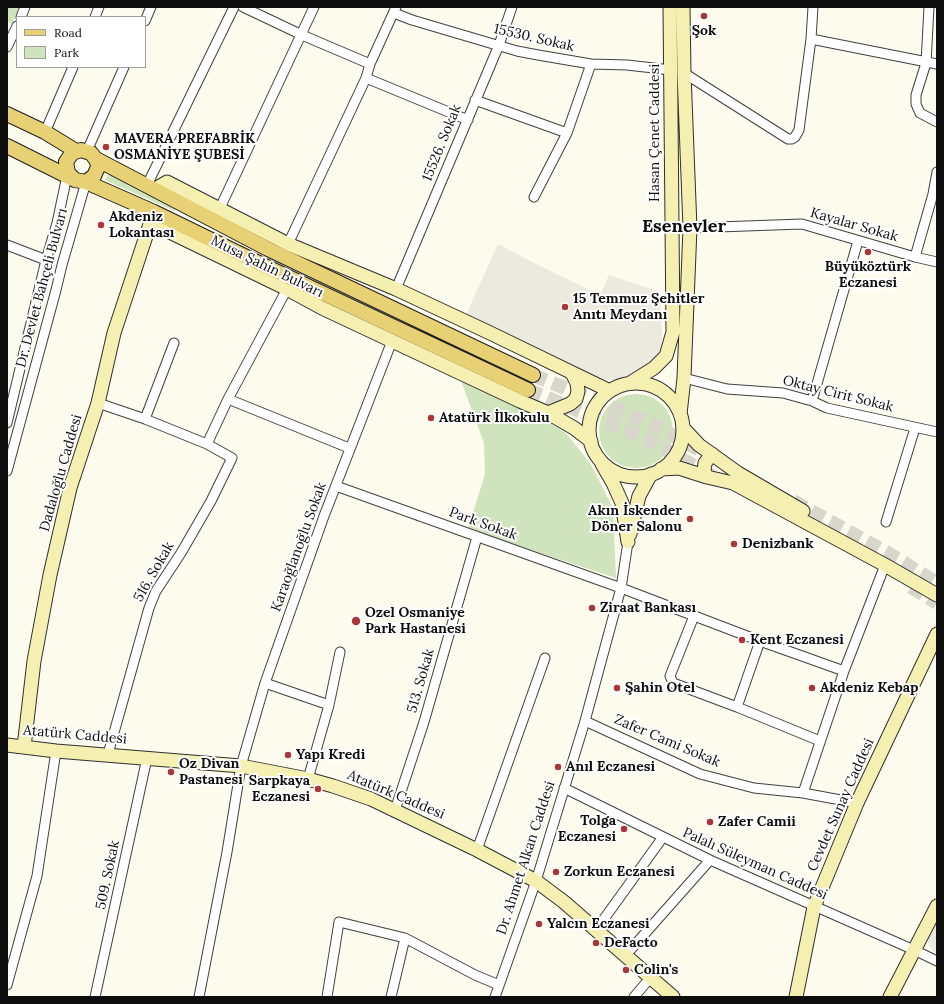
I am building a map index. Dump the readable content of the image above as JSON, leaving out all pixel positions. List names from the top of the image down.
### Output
{
  "streets": {
    "main road": ["Musa Şahin Bulvarı"],
    "street": [
      "15530. Sokak",
      "Hasan Çenet Caddesi",
      "15526. Sokak",
      "Kayalar Sokak",
      "Dr. Devlet Bahçeli Bulvarı",
      "Oktay Cirit Sokak",
      "Dadaloğlu Caddesi",
      "Park Sokak",
      "Karaoğlanoğlu Sokak",
      "516. Sokak",
      "513. Sokak",
      "Atatürk Caddesi",
      "Zafer Cami Sokak",
      "Cevdet Sunay Caddesi",
      "Dr. Ahmet Alkan Caddesi",
      "Palalı Süleyman Caddesi",
      "509. Sokak"
    ]
  },
  "crossings": [
    ["15530. Sokak", "Hasan Çenet Caddesi"],
    ["15530. Sokak", "15526. Sokak"],
    ["Musa Şahin Bulvarı", "Dr. Devlet Bahçeli Bulvarı"],
    ["Musa Şahin Bulvarı", "Dadaloğlu Caddesi"],
    ["Dadaloğlu Caddesi", "Atatürk Caddesi"],
    ["Park Sokak", "Karaoğlanoğlu Sokak"],
    ["Park Sokak", "513. Sokak"],
    ["Park Sokak", "Dr. Ahmet Alkan Caddesi"],
    ["Karaoğlanoğlu Sokak", "Atatürk Caddesi"],
    ["516. Sokak", "Atatürk Caddesi"],
    ["513. Sokak", "Atatürk Caddesi"],
    ["Atatürk Caddesi", "Dr. Ahmet Alkan Caddesi"],
    ["Atatürk Caddesi", "509. Sokak"],
    ["Zafer Cami Sokak", "Cevdet Sunay Caddesi"],
    ["Zafer Cami Sokak", "Dr. Ahmet Alkan Caddesi"],
    ["Cevdet Sunay Caddesi", "Palalı Süleyman Caddesi"],
    ["Dr. Ahmet Alkan Caddesi", "Palalı Süleyman Caddesi"]
  ],
  "districts": ["Esenevler"],
  "places": [
    "Şok",
    "MAVERA PREFABRİK OSMANİYE ŞUBESİ",
    "Akdeniz Lokantası",
    "Büyüköztürk Eczanesi",
    "15 Temmuz Şehitler Anıtı Meydanı",
    "Atatürk İlkokulu",
    "Akın İskender Döner Salonu",
    "Denizbank",
    "Ziraat Bankası",
    "Ozel Osmaniye Park Hastanesi",
    "Kent Eczanesi",
    "Şahin Otel",
    "Akdeniz Kebap",
    "Yapı Kredi",
    "Anıl Eczanesi",
    "Oz Divan Pastanesi",
    "Sarpkaya Eczanesi",
    "Zafer Camii",
    "Tolga Eczanesi",
    "Zorkun Eczanesi",
    "Yalcın Eczanesi",
    "DeFacto",
    "Colin's"
  ],
  "legend": ["Road", "Park"]
}
